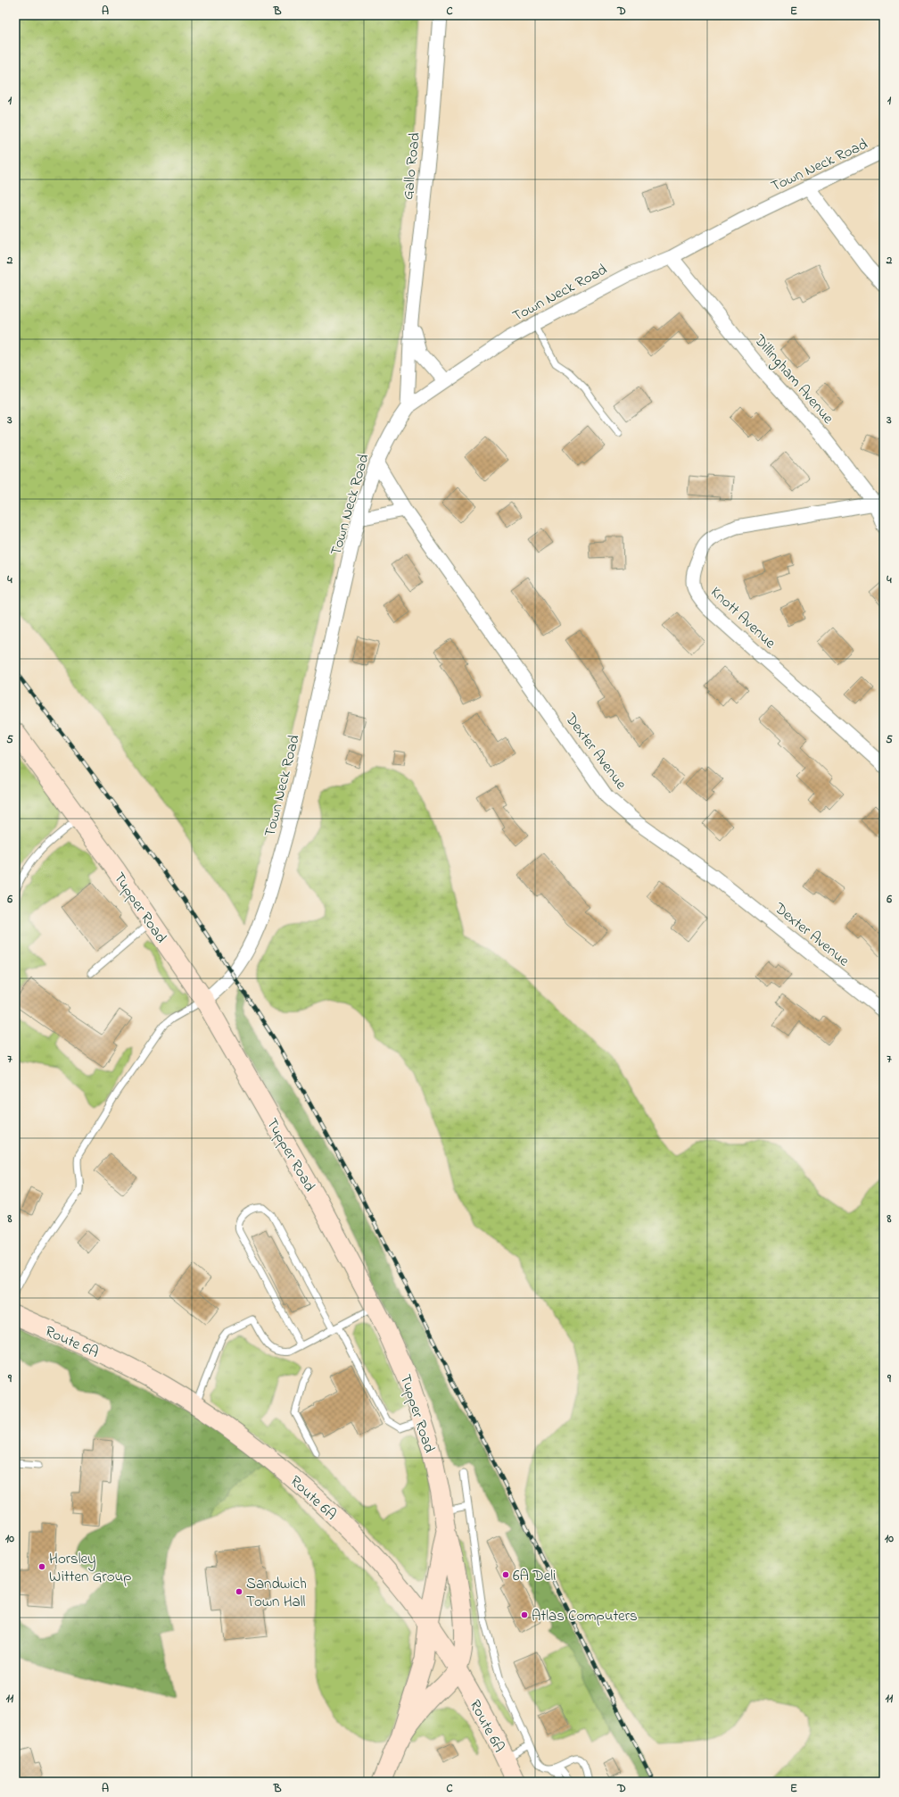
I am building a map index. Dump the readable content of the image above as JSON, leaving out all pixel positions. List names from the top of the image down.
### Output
{
  "streets": {
    "main road": ["Tupper Road", "Route 6A"],
    "street": [
      "Town Neck Road",
      "Gallo Road",
      "Dillingham Avenue",
      "Knott Avenue",
      "Dexter Avenue"
    ]
  },
  "crossings": [
    ["Town Neck Road", "Gallo Road"],
    ["Town Neck Road", "Dillingham Avenue"],
    ["Town Neck Road", "Dexter Avenue"],
    ["Town Neck Road", "Tupper Road"],
    ["Dillingham Avenue", "Knott Avenue"],
    ["Tupper Road", "Route 6A"]
  ],
  "places": [
    "Horsley Witten Group",
    "6A Deli",
    "Sandwich Town Hall",
    "Atlas Computers"
  ],
  "grid": {
    "columns": [
      "A",
      "B",
      "C",
      "D",
      "E"
    ],
    "rows": [
      "1",
      "2",
      "3",
      "4",
      "5",
      "6",
      "7",
      "8",
      "9",
      "10",
      "11"
    ]
  }
}
